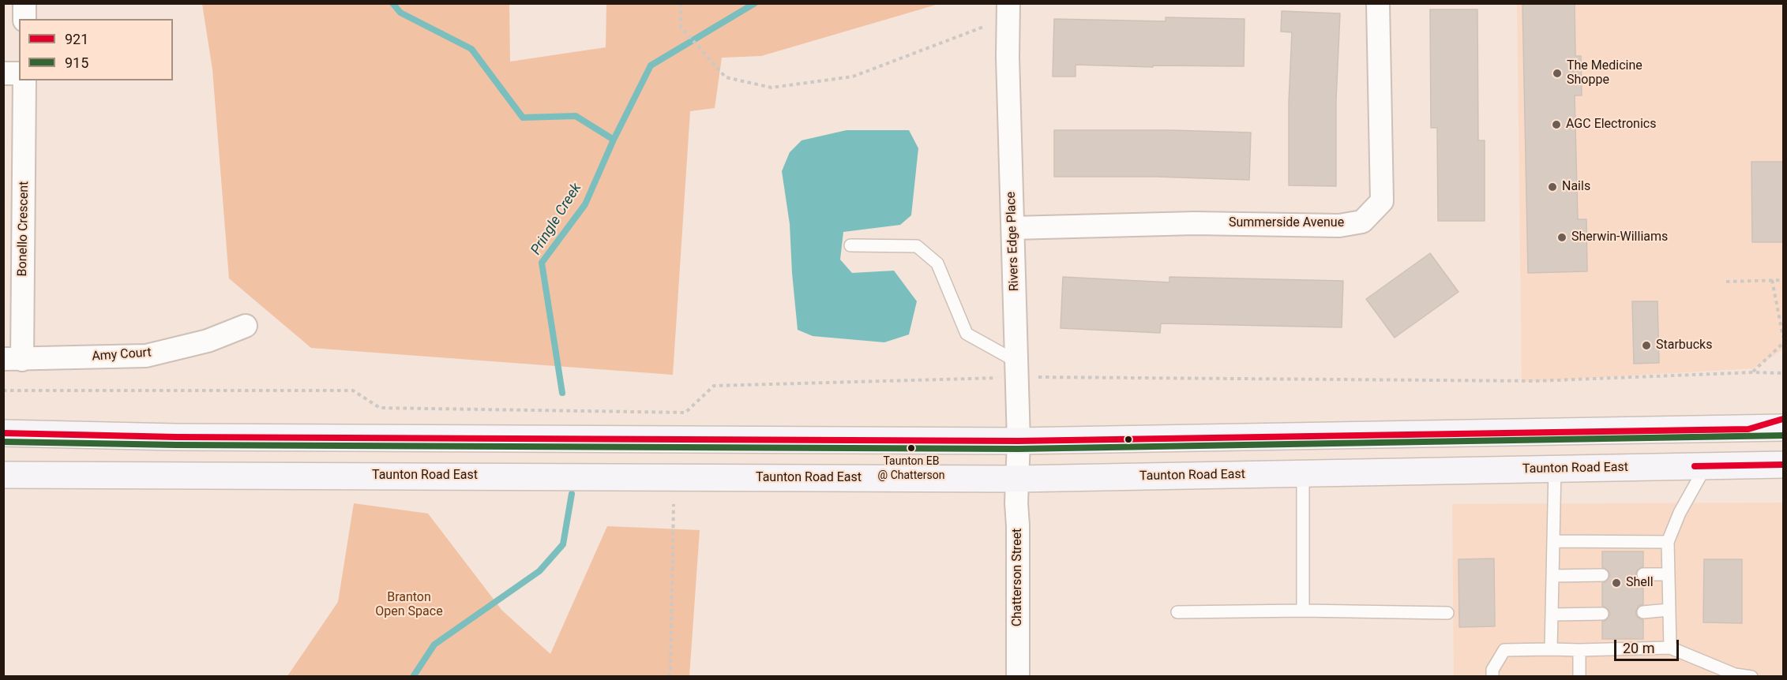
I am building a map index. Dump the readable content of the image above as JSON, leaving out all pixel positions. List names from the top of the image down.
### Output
{
  "streets": {
    "main road": ["Taunton Road East"],
    "street": [
      "Summerside Avenue",
      "Bonello Crescent",
      "Rivers Edge Place",
      "Amy Court",
      "Chatterson Street"
    ]
  },
  "crossings": [
    ["Summerside Avenue", "Rivers Edge Place"],
    ["Bonello Crescent", "Amy Court"],
    ["Rivers Edge Place", "Taunton Road East"],
    ["Rivers Edge Place", "Chatterson Street"],
    ["Taunton Road East", "Chatterson Street"]
  ],
  "water": ["Pringle Creek"],
  "parks": ["Branton Open Space"],
  "places": [
    "The Medicine Shoppe",
    "AGC Electronics",
    "Nails",
    "Sherwin-Williams",
    "Starbucks",
    "Taunton EB @ Chatterson",
    "Shell"
  ],
  "lines": ["transit line 921", "transit line 915"],
  "legend": ["921", "915"],
  "scale_bar": "20 m"
}
